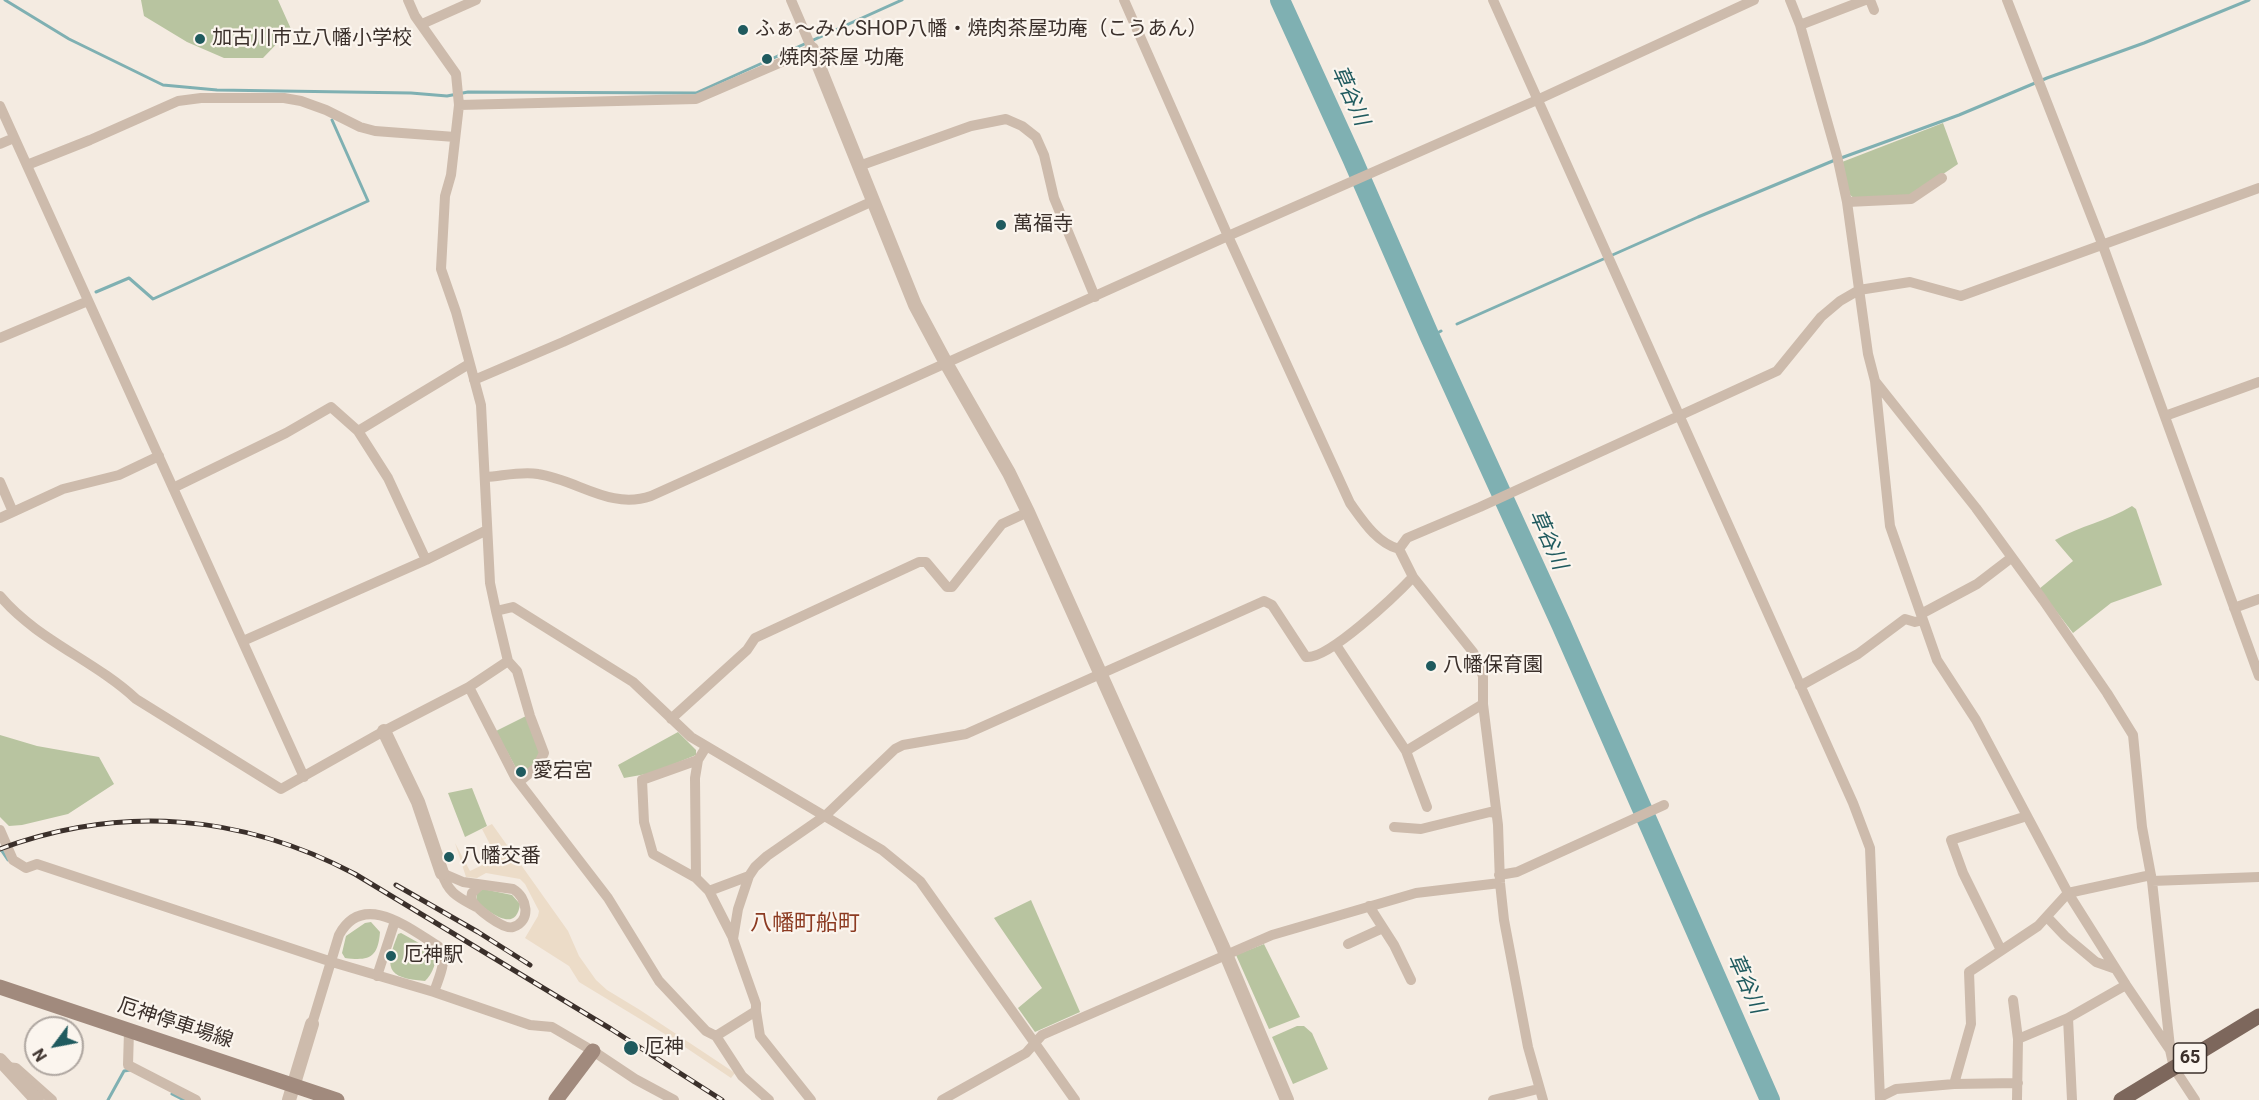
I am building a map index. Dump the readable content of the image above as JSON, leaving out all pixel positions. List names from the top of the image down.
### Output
{
  "streets": {
    "main road": ["厄神停車場線", "65"]
  },
  "districts": ["八幡町船町"],
  "water": ["草谷川"],
  "places": [
    "ふぁ～みんSHOP八幡・焼肉茶屋功庵（こうあん）",
    "加古川市立八幡小学校",
    "焼肉茶屋 功庵",
    "萬福寺",
    "八幡保育園",
    "愛宕宮",
    "八幡交番",
    "厄神駅",
    "厄神"
  ],
  "north": "bottom left"
}
